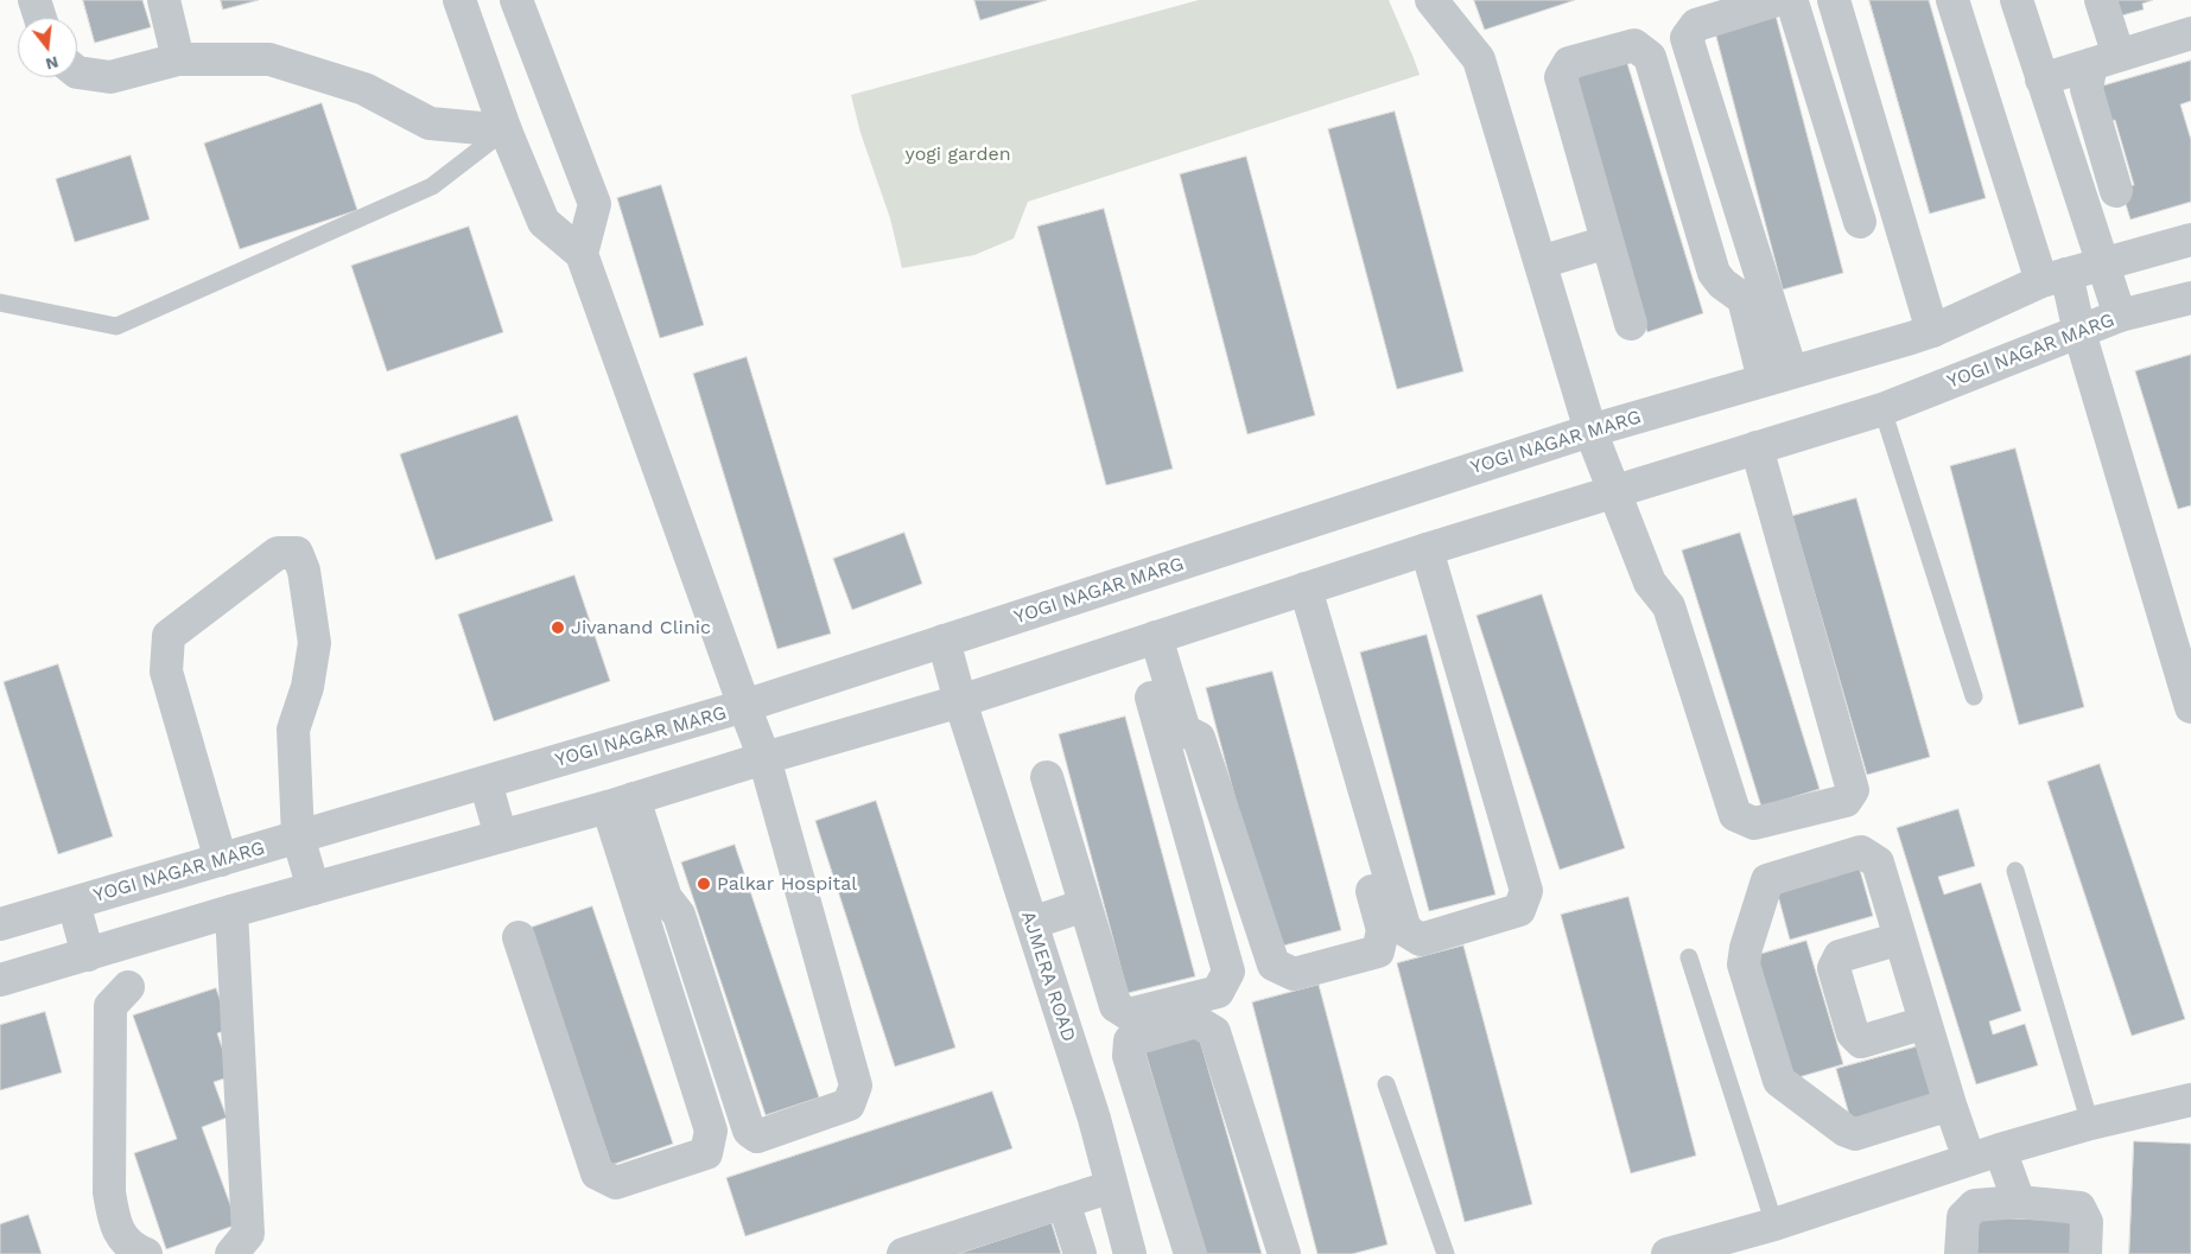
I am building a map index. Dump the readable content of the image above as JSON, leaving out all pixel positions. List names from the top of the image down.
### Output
{
  "streets": {
    "street": ["YOGI NAGAR MARG", "AJMERA ROAD"]
  },
  "crossings": [
    ["YOGI NAGAR MARG", "AJMERA ROAD"]
  ],
  "parks": ["yogi garden"],
  "places": ["Jivanand Clinic", "Palkar Hospital"],
  "north": "bottom"
}
